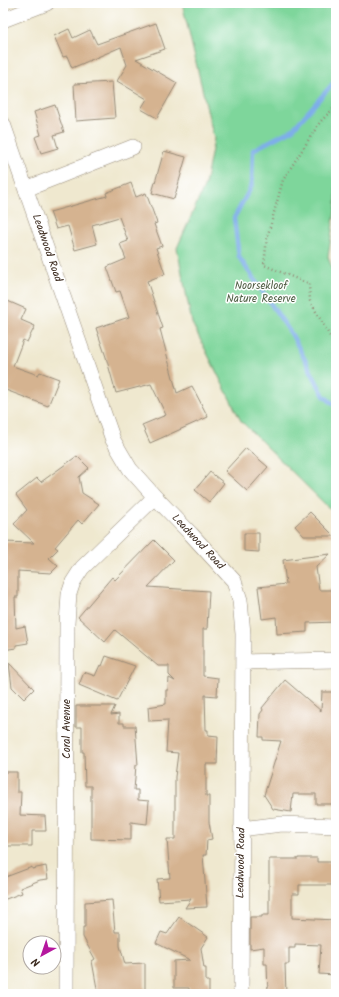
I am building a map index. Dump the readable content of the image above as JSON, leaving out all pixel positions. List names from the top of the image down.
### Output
{
  "streets": {
    "street": ["Leadwood Road", "Coral Avenue"]
  },
  "crossings": [
    ["Leadwood Road", "Coral Avenue"]
  ],
  "parks": ["Noorsekloof Nature Reserve"],
  "north": "bottom left"
}
